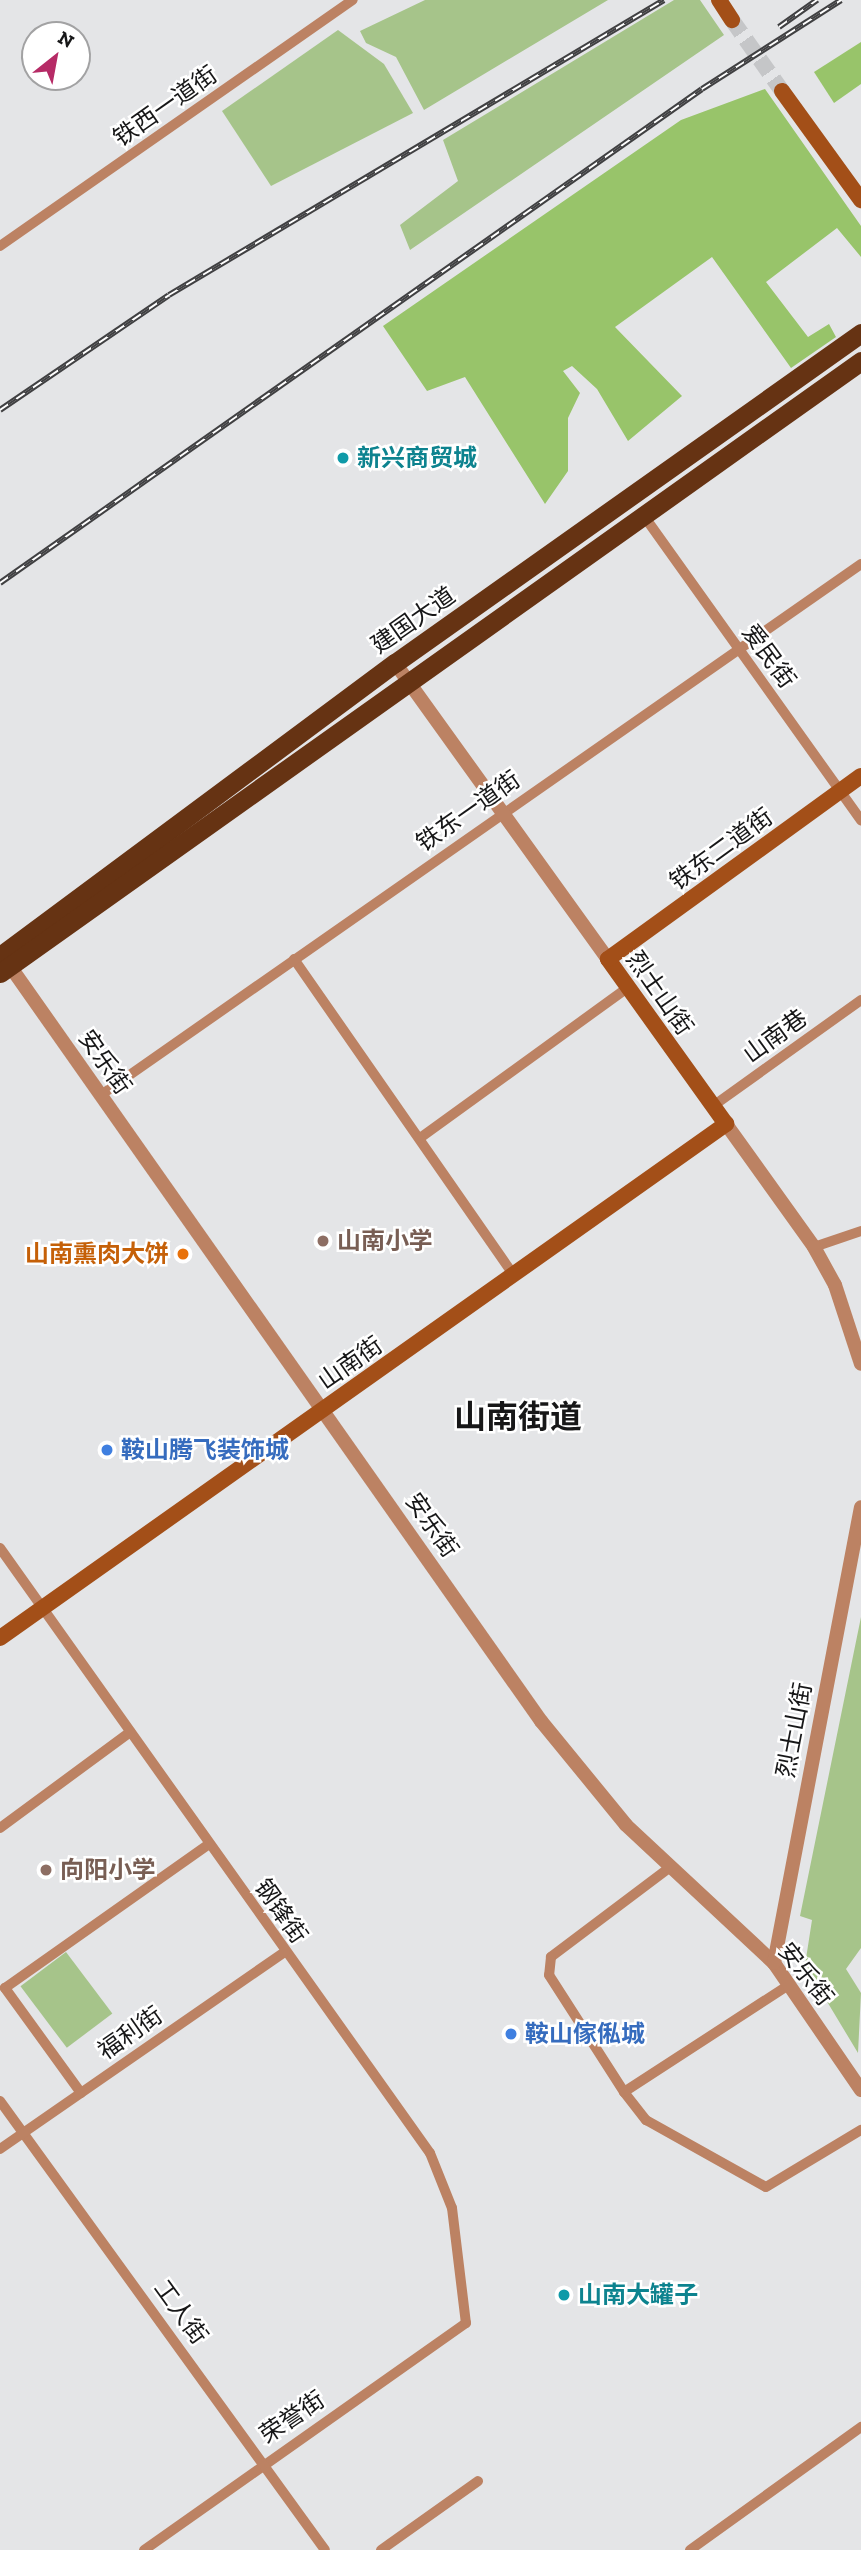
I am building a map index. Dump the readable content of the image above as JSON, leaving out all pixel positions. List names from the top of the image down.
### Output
{
  "streets": {
    "highway": ["建国大道"],
    "main road": ["铁东二道街", "烈士山街", "山南街"],
    "street": [
      "铁西一道街",
      "爱民街",
      "铁东一道街",
      "山南巷",
      "安乐街",
      "钢锋街",
      "福利街",
      "工人街",
      "荣誉街"
    ]
  },
  "crossings": [
    ["建国大道", "爱民街"],
    ["建国大道", "烈士山街"],
    ["建国大道", "安乐街"],
    ["爱民街", "铁东一道街"],
    ["爱民街", "铁东二道街"],
    ["铁东一道街", "烈士山街"],
    ["铁东一道街", "安乐街"],
    ["铁东二道街", "烈士山街"],
    ["烈士山街", "山南巷"],
    ["烈士山街", "安乐街"],
    ["烈士山街", "山南街"],
    ["安乐街", "山南街"],
    ["山南街", "钢锋街"],
    ["钢锋街", "福利街"],
    ["钢锋街", "荣誉街"],
    ["福利街", "工人街"],
    ["工人街", "荣誉街"]
  ],
  "districts": ["山南街道"],
  "places": [
    "新兴商贸城",
    "山南小学",
    "山南熏肉大饼",
    "鞍山腾飞装饰城",
    "向阳小学",
    "鞍山傢俬城",
    "山南大罐子"
  ],
  "north": "top right"
}
